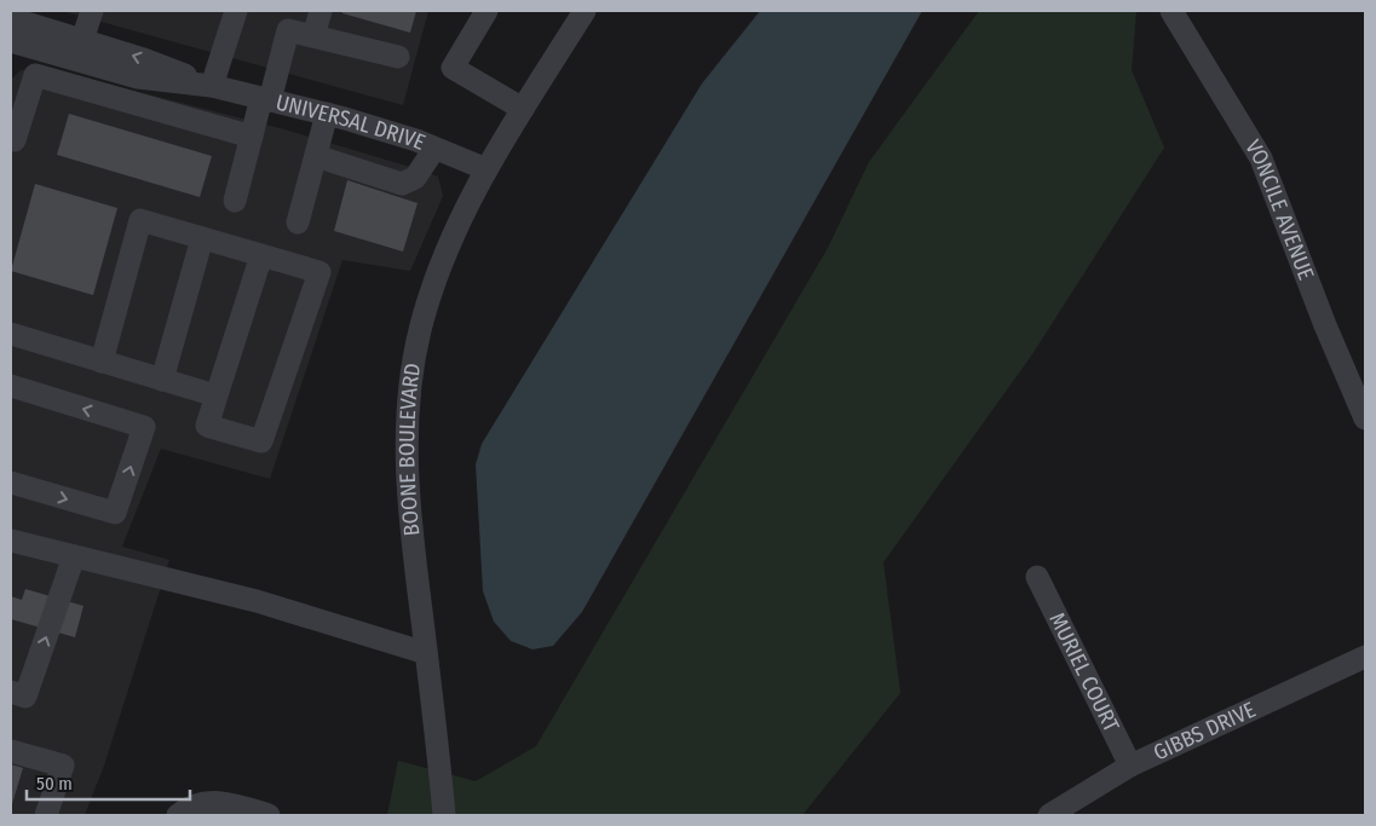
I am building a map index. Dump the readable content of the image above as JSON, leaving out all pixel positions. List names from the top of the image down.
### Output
{
  "streets": {
    "street": [
      "UNIVERSAL DRIVE",
      "VONCILE AVENUE",
      "BOONE BOULEVARD",
      "MURIEL COURT",
      "GIBBS DRIVE"
    ]
  },
  "crossings": [
    ["UNIVERSAL DRIVE", "BOONE BOULEVARD"],
    ["MURIEL COURT", "GIBBS DRIVE"]
  ],
  "scale_bar": "50 m"
}
